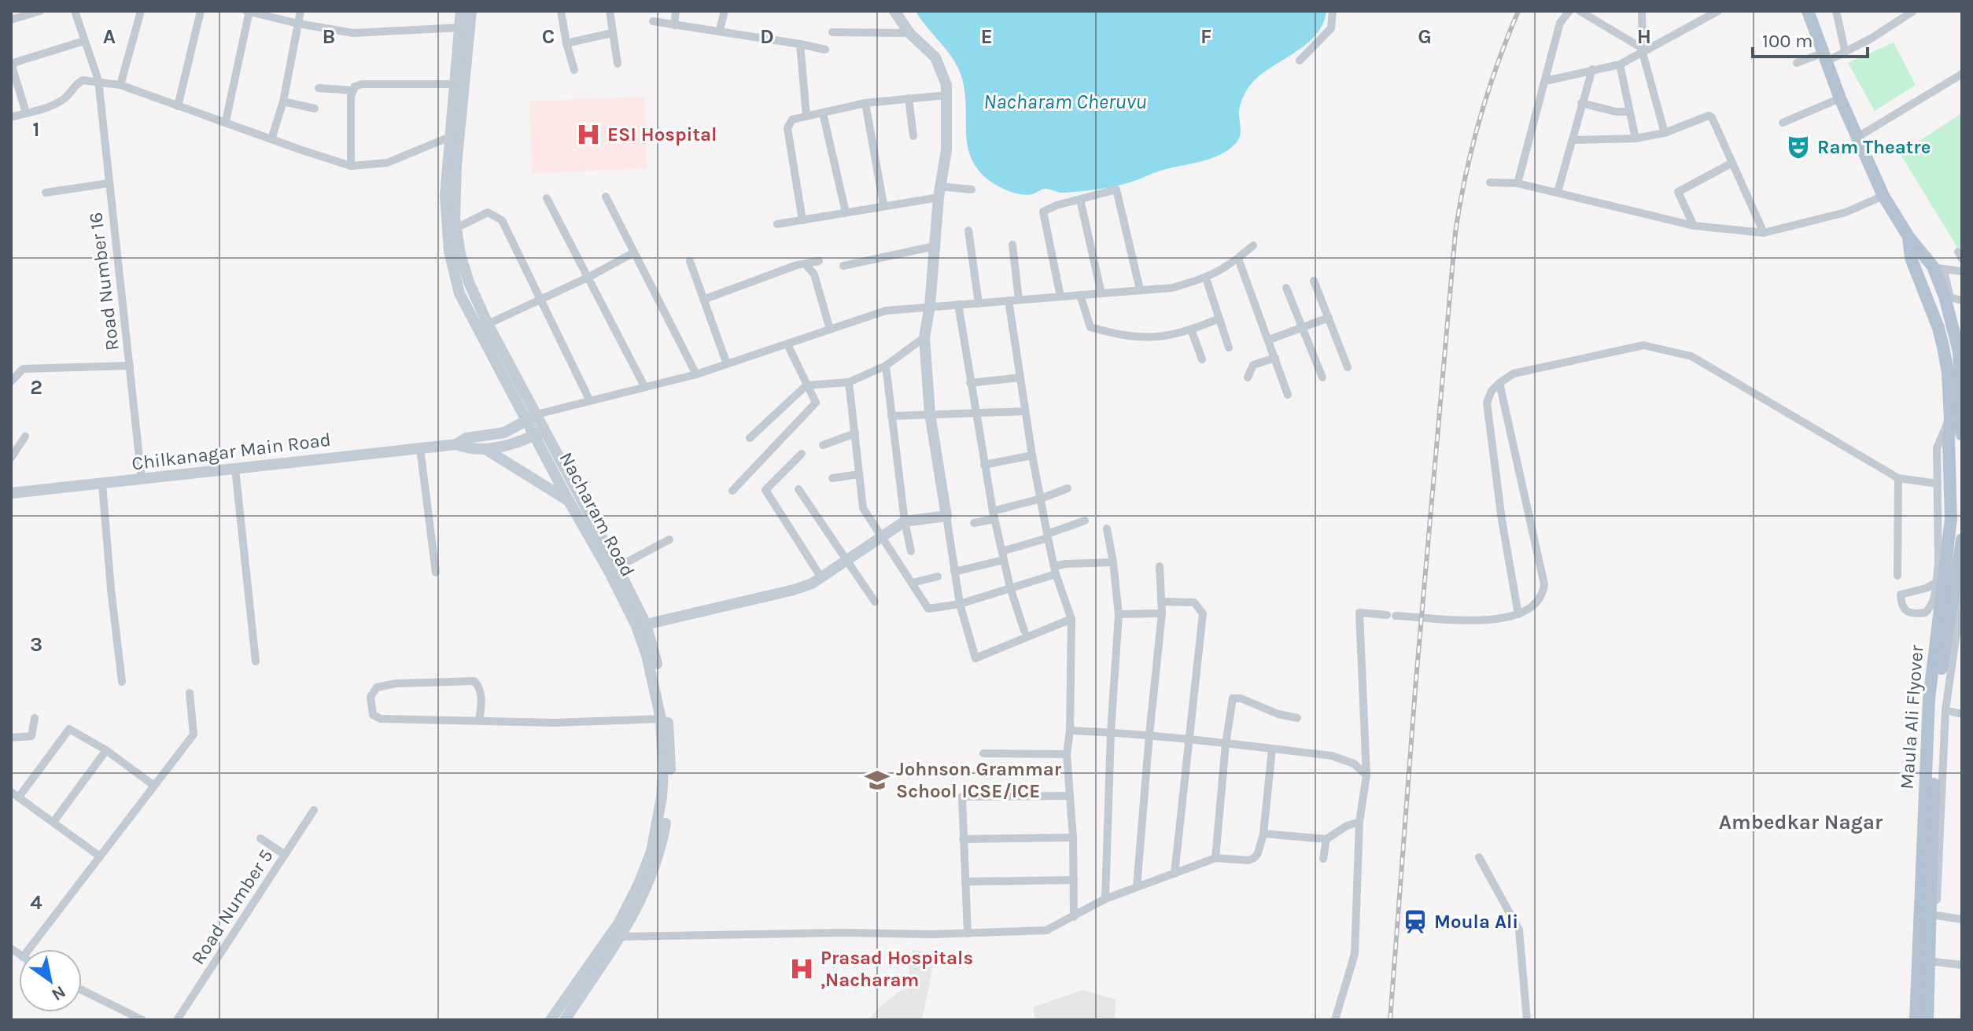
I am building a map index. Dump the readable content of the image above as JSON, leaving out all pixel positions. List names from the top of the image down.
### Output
{
  "streets": {
    "main road": ["Chilkanagar Main Road", "Nacharam Road", "Maula Ali Flyover"],
    "street": ["Road Number 16", "Road Number 5"]
  },
  "crossings": [
    ["Road Number 16", "Chilkanagar Main Road"]
  ],
  "districts": ["Ambedkar Nagar"],
  "water": ["Nacharam Cheruvu"],
  "places": {
    "hospital": ["ESI Hospital", "Prasad Hospitals ,Nacharam"],
    "theatre": ["Ram Theatre"],
    "school or university": ["Johnson Grammar School ICSE/ICE"],
    "station": ["Moula Ali"]
  },
  "scale_bar": "100 m",
  "north": "bottom right",
  "grid": {
    "columns": [
      "A",
      "B",
      "C",
      "D",
      "E",
      "F",
      "G",
      "H"
    ],
    "rows": [
      "1",
      "2",
      "3",
      "4"
    ]
  }
}
